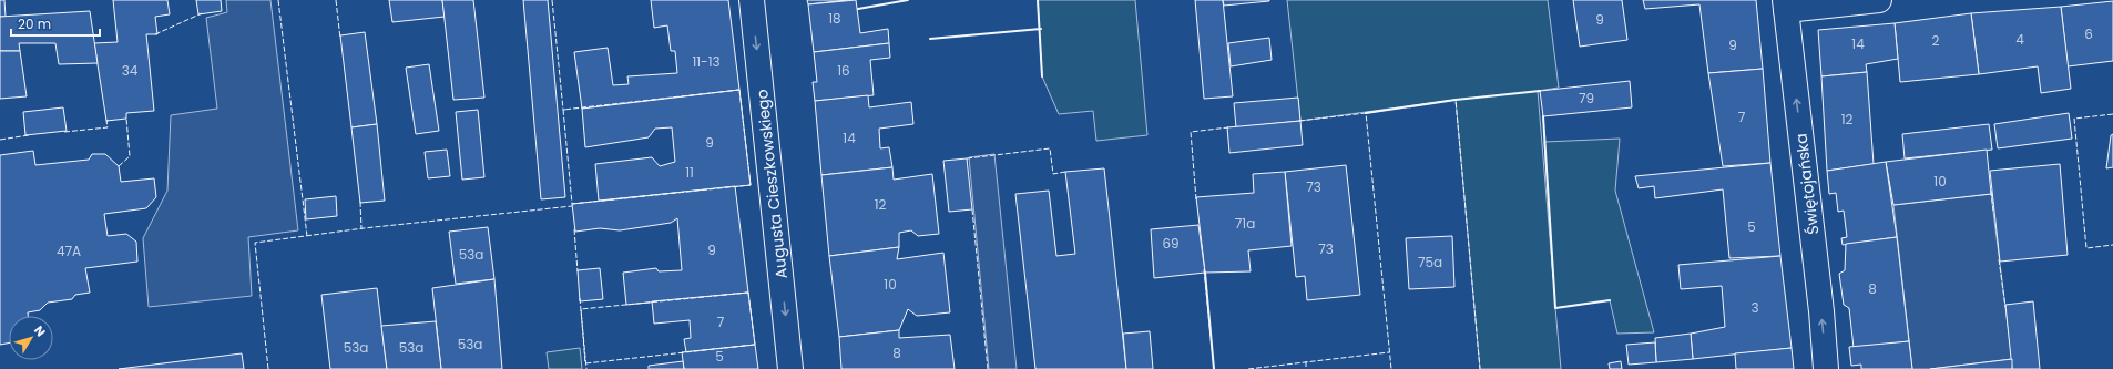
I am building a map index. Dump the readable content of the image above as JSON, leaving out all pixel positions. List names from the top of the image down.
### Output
{
  "streets": {
    "street": ["Augusta Cieszkowskiego", "Świętojańska"]
  },
  "one_way": ["Augusta Cieszkowskiego", "Świętojańska"],
  "house_numbers": [
    "18",
    "9",
    "6",
    "4",
    "2",
    "14",
    "9",
    "11-13",
    "34",
    "16",
    "79",
    "7",
    "12",
    "14",
    "9",
    "11",
    "10",
    "73",
    "12",
    "71a",
    "5",
    "69",
    "73",
    "9",
    "47A",
    "53a",
    "75a",
    "10",
    "8",
    "3",
    "7",
    "53a",
    "53a",
    "53a",
    "8",
    "5"
  ],
  "scale_bar": "20 m",
  "north": "top right"
}
